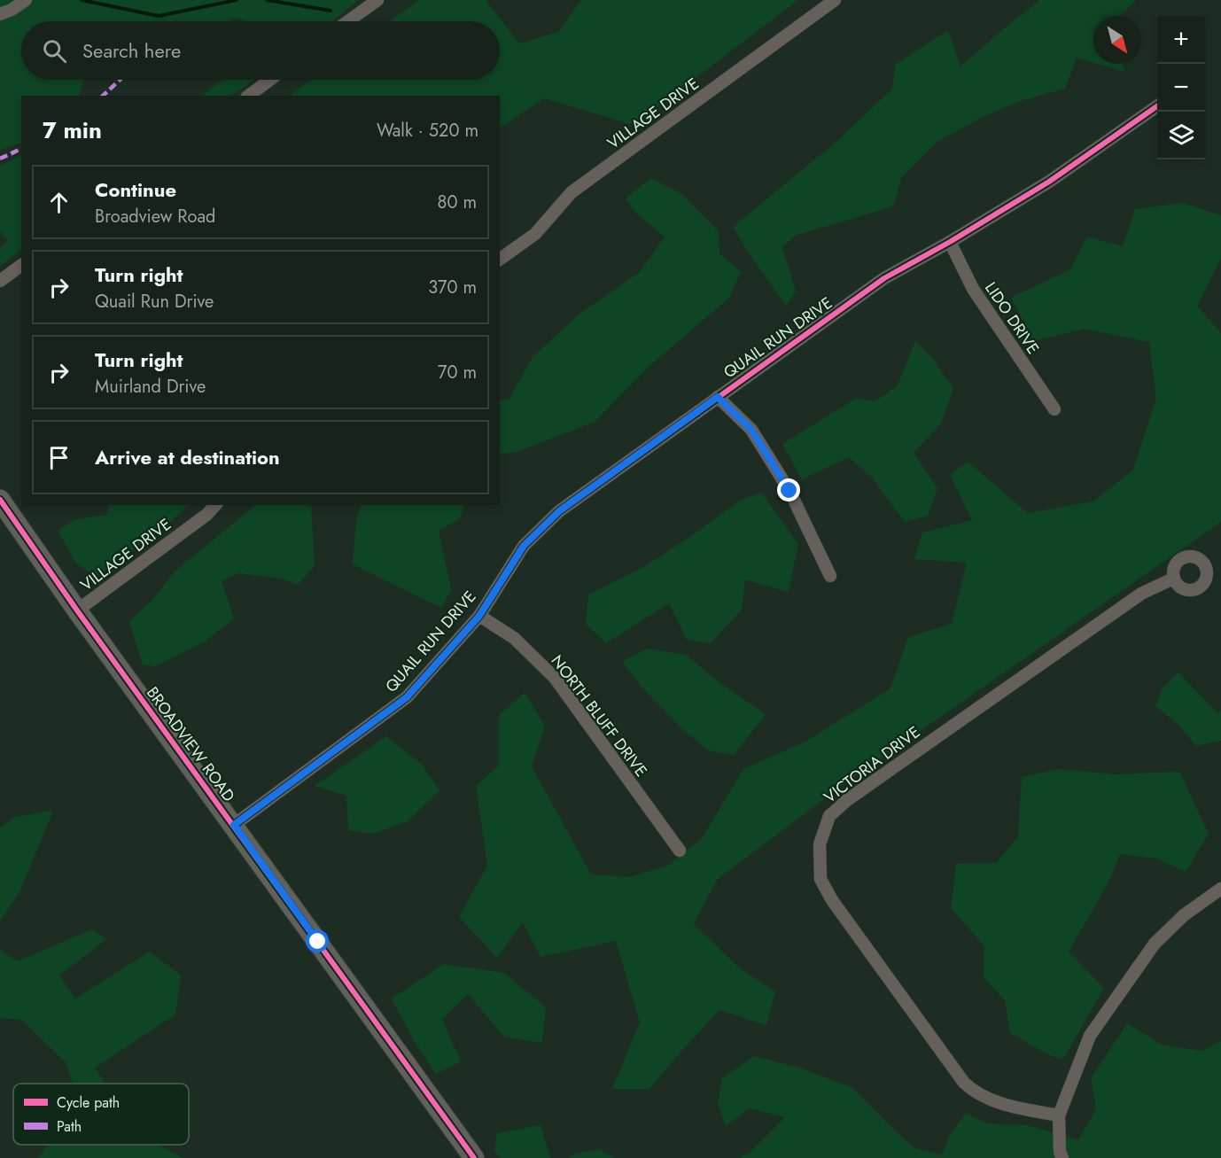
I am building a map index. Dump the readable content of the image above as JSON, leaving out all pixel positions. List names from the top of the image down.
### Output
{
  "streets": {
    "main road": ["BROADVIEW ROAD"],
    "street": [
      "VILLAGE DRIVE",
      "LIDO DRIVE",
      "QUAIL RUN DRIVE",
      "NORTH BLUFF DRIVE",
      "VICTORIA DRIVE"
    ]
  },
  "crossings": [
    ["VILLAGE DRIVE", "BROADVIEW ROAD"],
    ["LIDO DRIVE", "QUAIL RUN DRIVE"],
    ["QUAIL RUN DRIVE", "NORTH BLUFF DRIVE"],
    ["QUAIL RUN DRIVE", "BROADVIEW ROAD"]
  ],
  "legend": ["Cycle path", "Path"],
  "north": "bottom right",
  "page": {
    "map_buttons": ["+", "−"],
    "search": "Search here",
    "heading": ["7 min", "Walk · 520 m"],
    "list": [
      ["Continue", "Broadview Road", "80 m"],
      ["Turn right", "Quail Run Drive", "370 m"],
      ["Turn right", "Muirland Drive", "70 m"],
      "Arrive at destination"
    ]
  }
}
